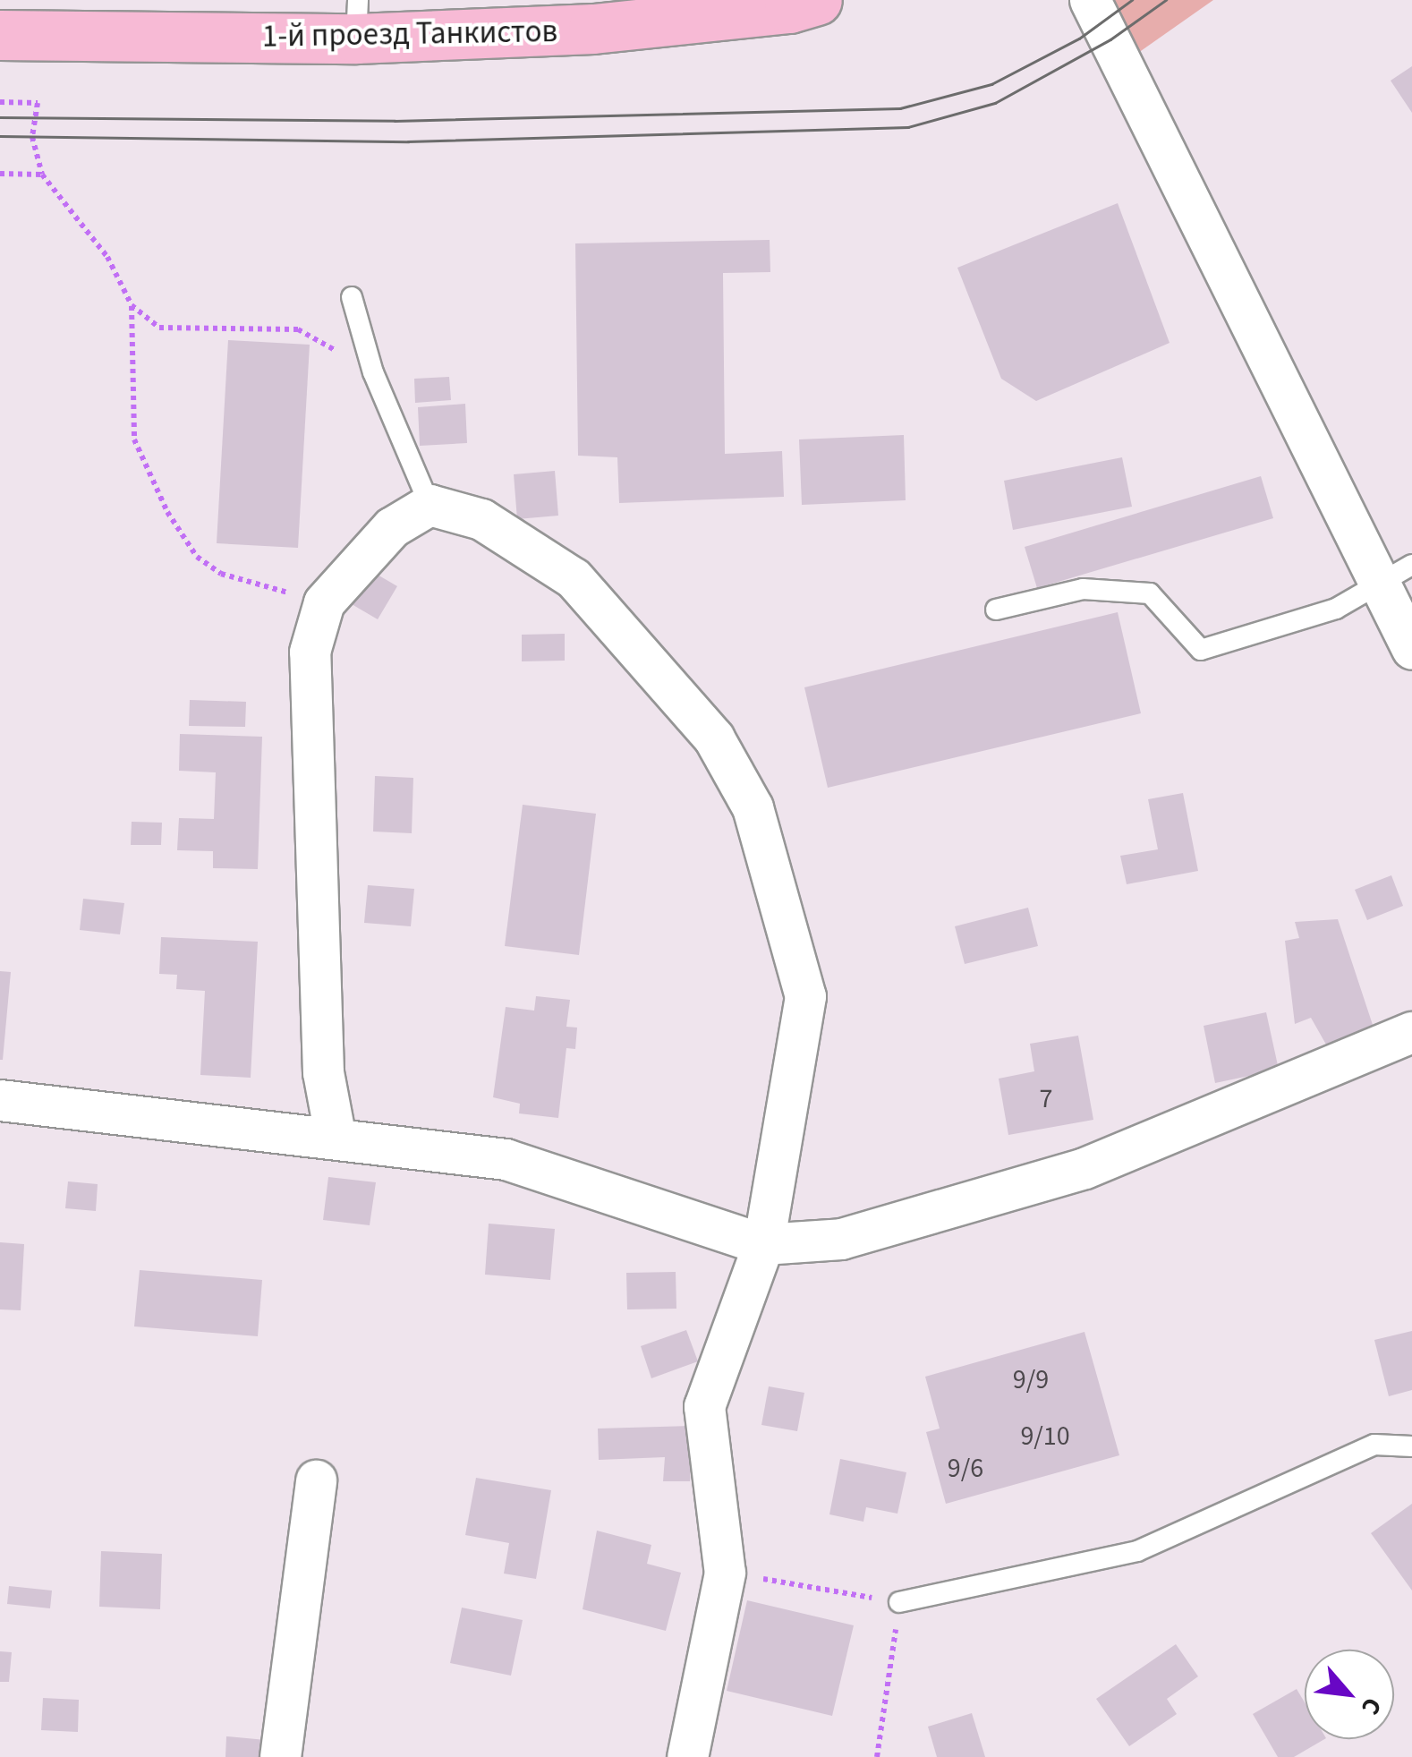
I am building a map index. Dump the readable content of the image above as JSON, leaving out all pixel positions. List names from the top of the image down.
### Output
{
  "streets": {
    "main road": ["1-й проезд Танкистов"]
  },
  "house_numbers": [
    "7",
    "9/9",
    "9/10",
    "9/6"
  ],
  "north": "bottom right"
}
